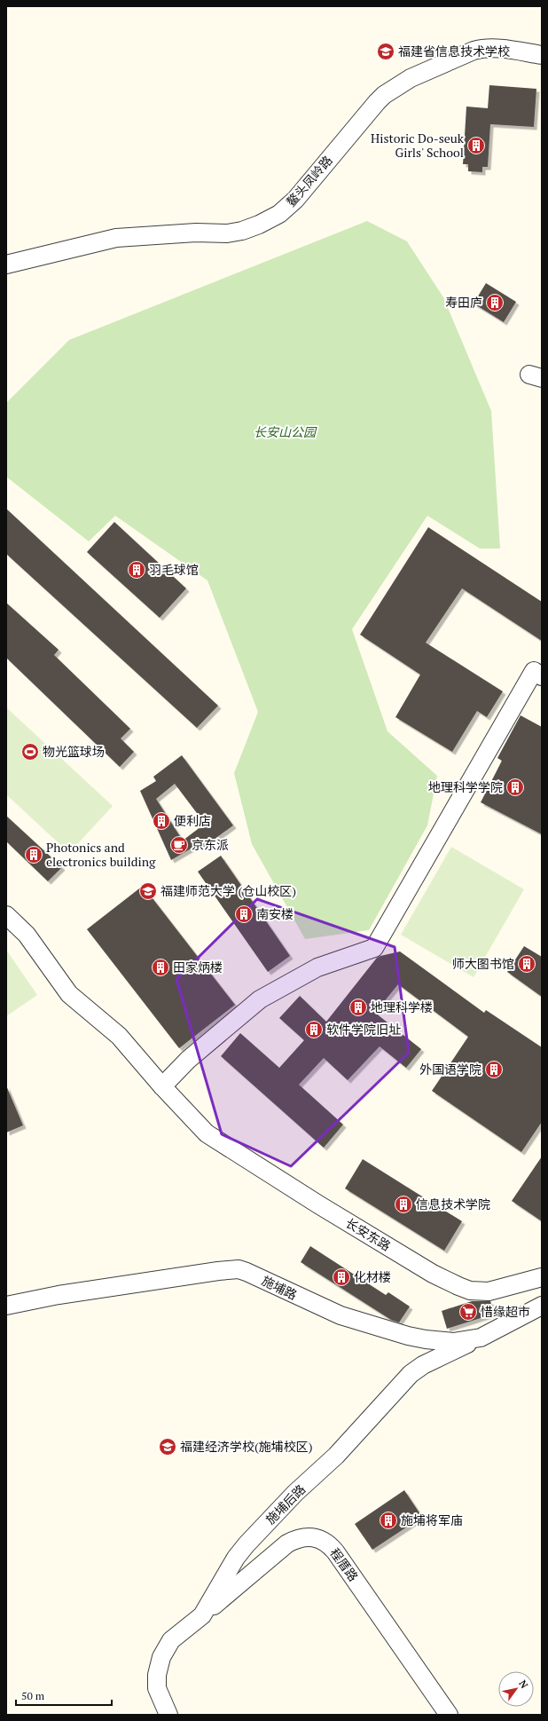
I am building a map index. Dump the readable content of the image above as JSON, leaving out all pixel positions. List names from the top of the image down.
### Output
{
  "streets": {
    "street": [
      "鳌头凤岭路",
      "长安东路",
      "施埔路",
      "施埔后路",
      "程厝路"
    ]
  },
  "crossings": [
    ["施埔路", "施埔后路"],
    ["施埔后路", "程厝路"]
  ],
  "parks": ["长安山公园"],
  "places": {
    "school or university": ["福建省信息技术学校", "福建师范大学 (仓山校区)", "福建经济学校(施埔校区)"],
    "building": [
      "Historic Do-seuk Girls' School",
      "寿田庐",
      "羽毛球馆",
      "地理科学学院",
      "便利店",
      "Photonics and electronics building",
      "南安楼",
      "师大图书馆",
      "田家炳楼",
      "地理科学楼",
      "软件学院旧址",
      "外国语学院",
      "信息技术学院",
      "化材楼",
      "施埔将军庙"
    ],
    "sports": ["物光篮球场"],
    "cafe": ["京东派"],
    "supermarket": ["惜缘超市"]
  },
  "scale_bar": "50 m",
  "north": "top right"
}
